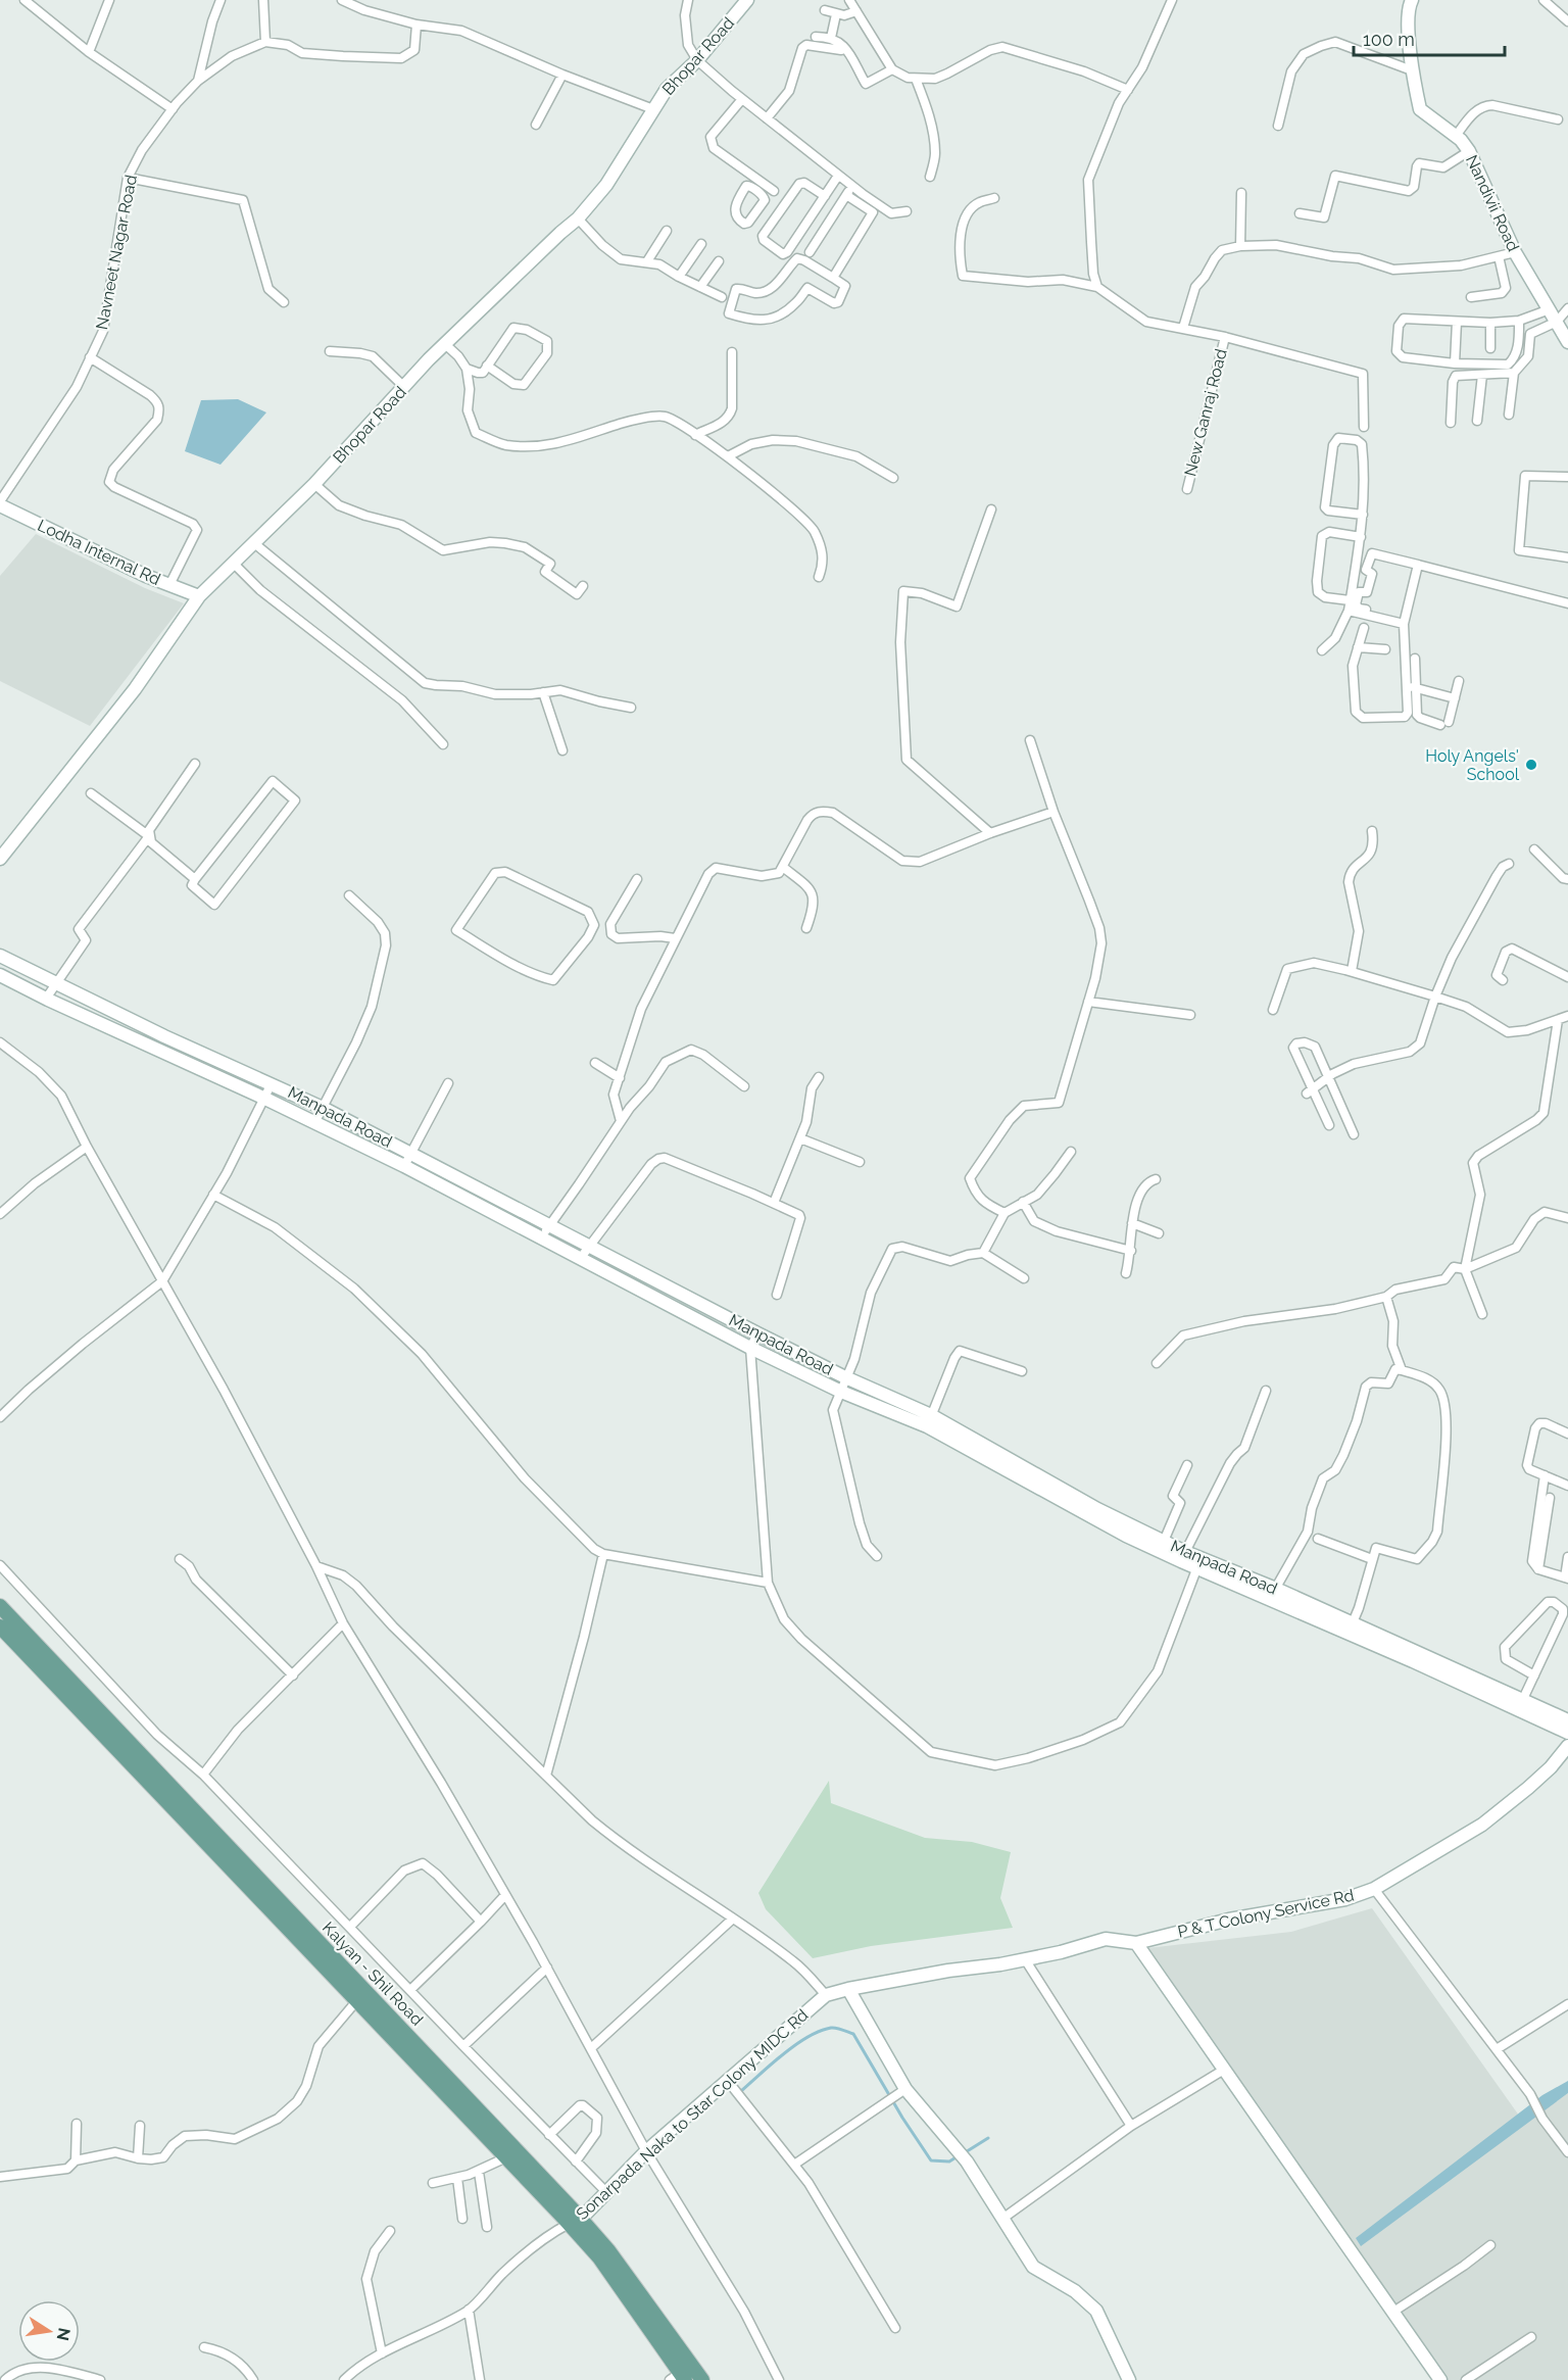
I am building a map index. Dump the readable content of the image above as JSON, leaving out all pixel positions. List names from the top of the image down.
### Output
{
  "streets": {
    "main road": ["Kalyan - Shil Road"],
    "street": [
      "Bhopar Road",
      "Nandivii Road",
      "Navneet Nagar Road",
      "New Ganraj Road",
      "Lodha Internal Rd",
      "Manpada Road",
      "P & T Colony Service Rd",
      "Sonarpada Naka to Star Colony MIDC Rd"
    ]
  },
  "crossings": [
    ["Bhopar Road", "Lodha Internal Rd"],
    ["Navneet Nagar Road", "Lodha Internal Rd"],
    ["P & T Colony Service Rd", "Sonarpada Naka to Star Colony MIDC Rd"],
    ["Kalyan - Shil Road", "Sonarpada Naka to Star Colony MIDC Rd"]
  ],
  "places": ["Holy Angels' School"],
  "scale_bar": "100 m",
  "north": "right"
}
